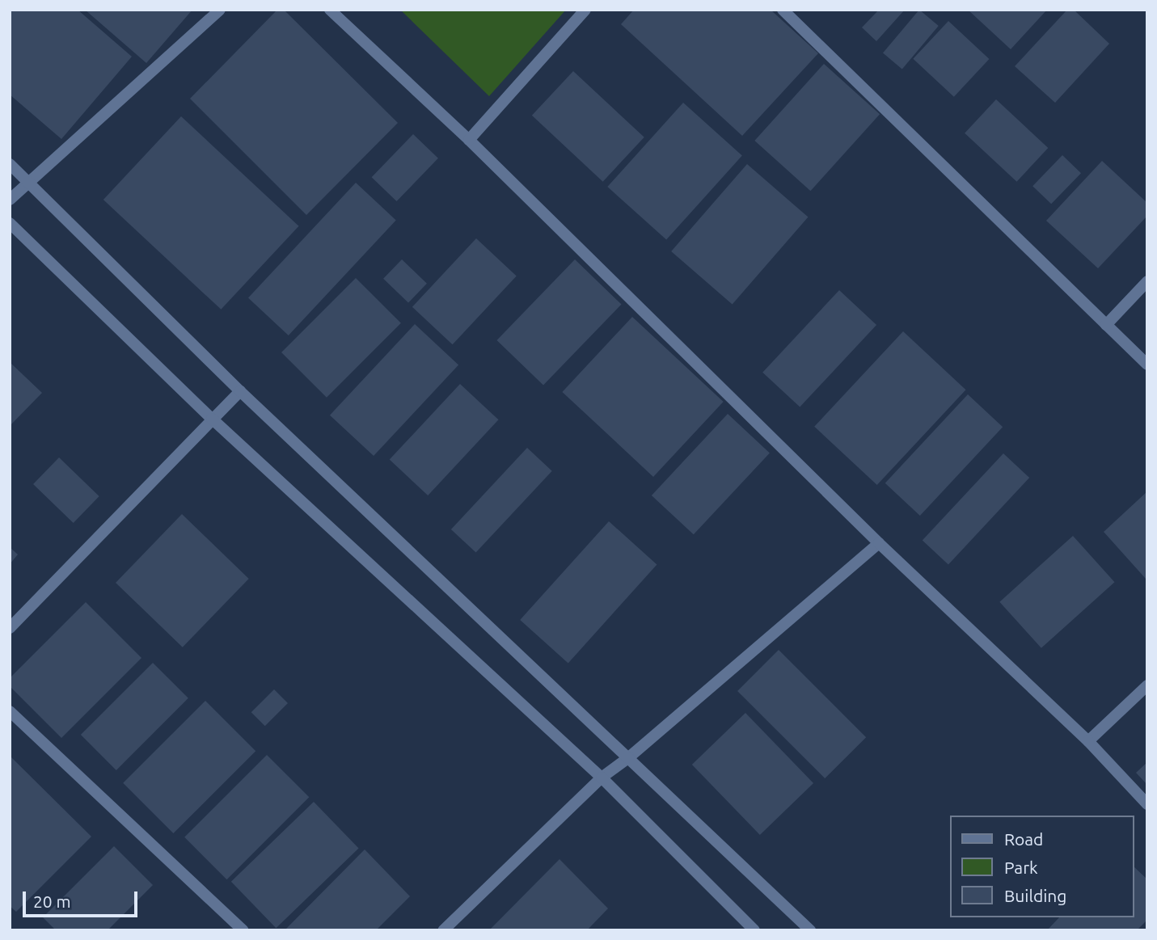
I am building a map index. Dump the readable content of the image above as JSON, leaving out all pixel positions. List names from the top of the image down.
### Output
{
  "legend": ["Road", "Park", "Building"],
  "scale_bar": "20 m"
}
